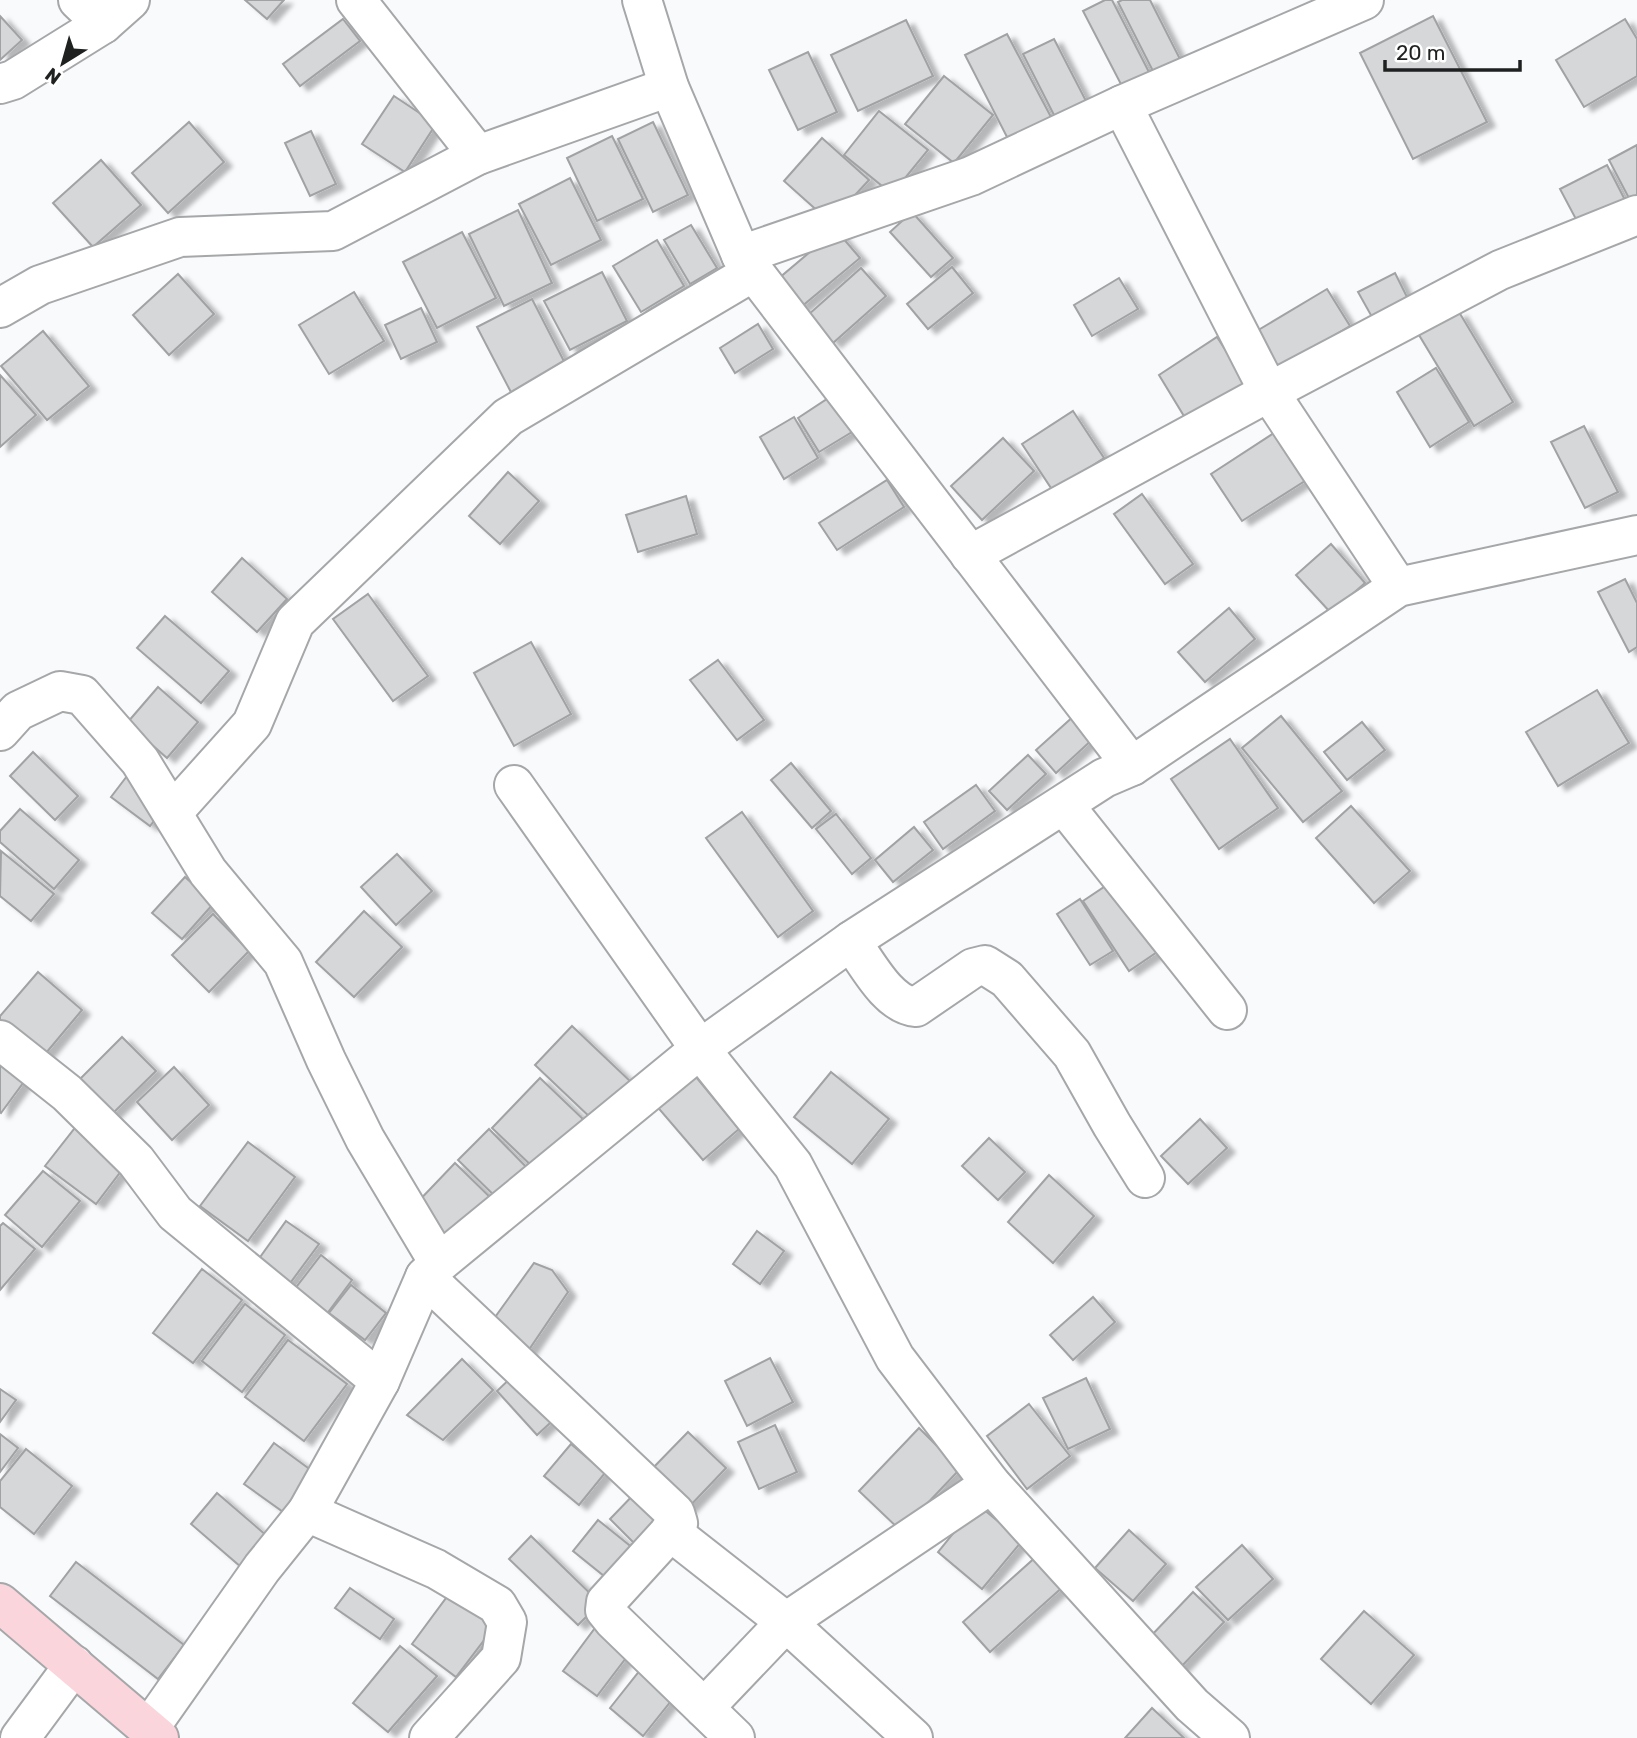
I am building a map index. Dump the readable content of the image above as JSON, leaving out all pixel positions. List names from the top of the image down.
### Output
{
  "scale_bar": "20 m",
  "north": "bottom left"
}
